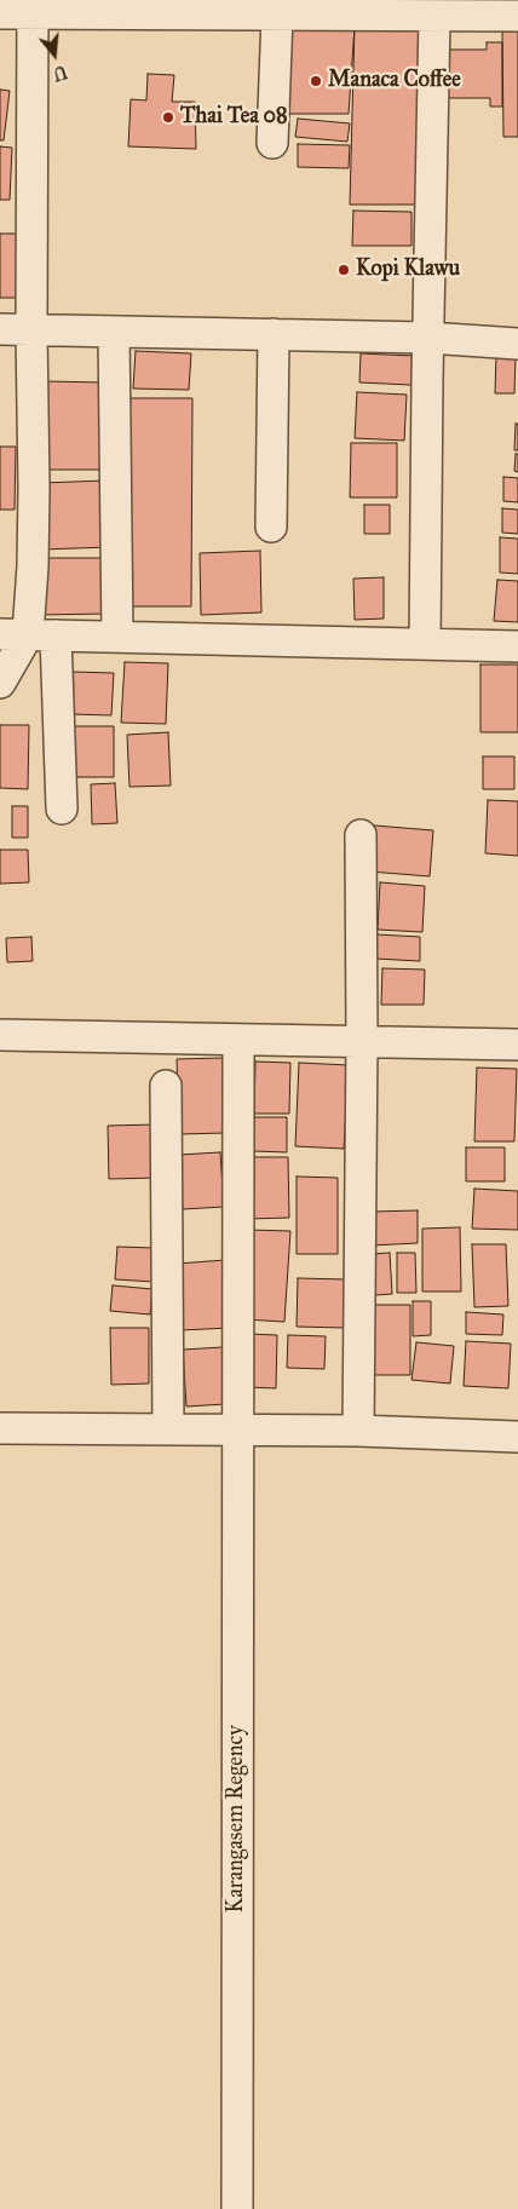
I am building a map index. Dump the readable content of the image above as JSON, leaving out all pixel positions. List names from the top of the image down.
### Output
{
  "streets": {
    "street": ["Karangasem Regency"]
  },
  "places": ["Manaca Coffee", "Thai Tea 08", "Kopi Klawu"],
  "north": "bottom"
}
